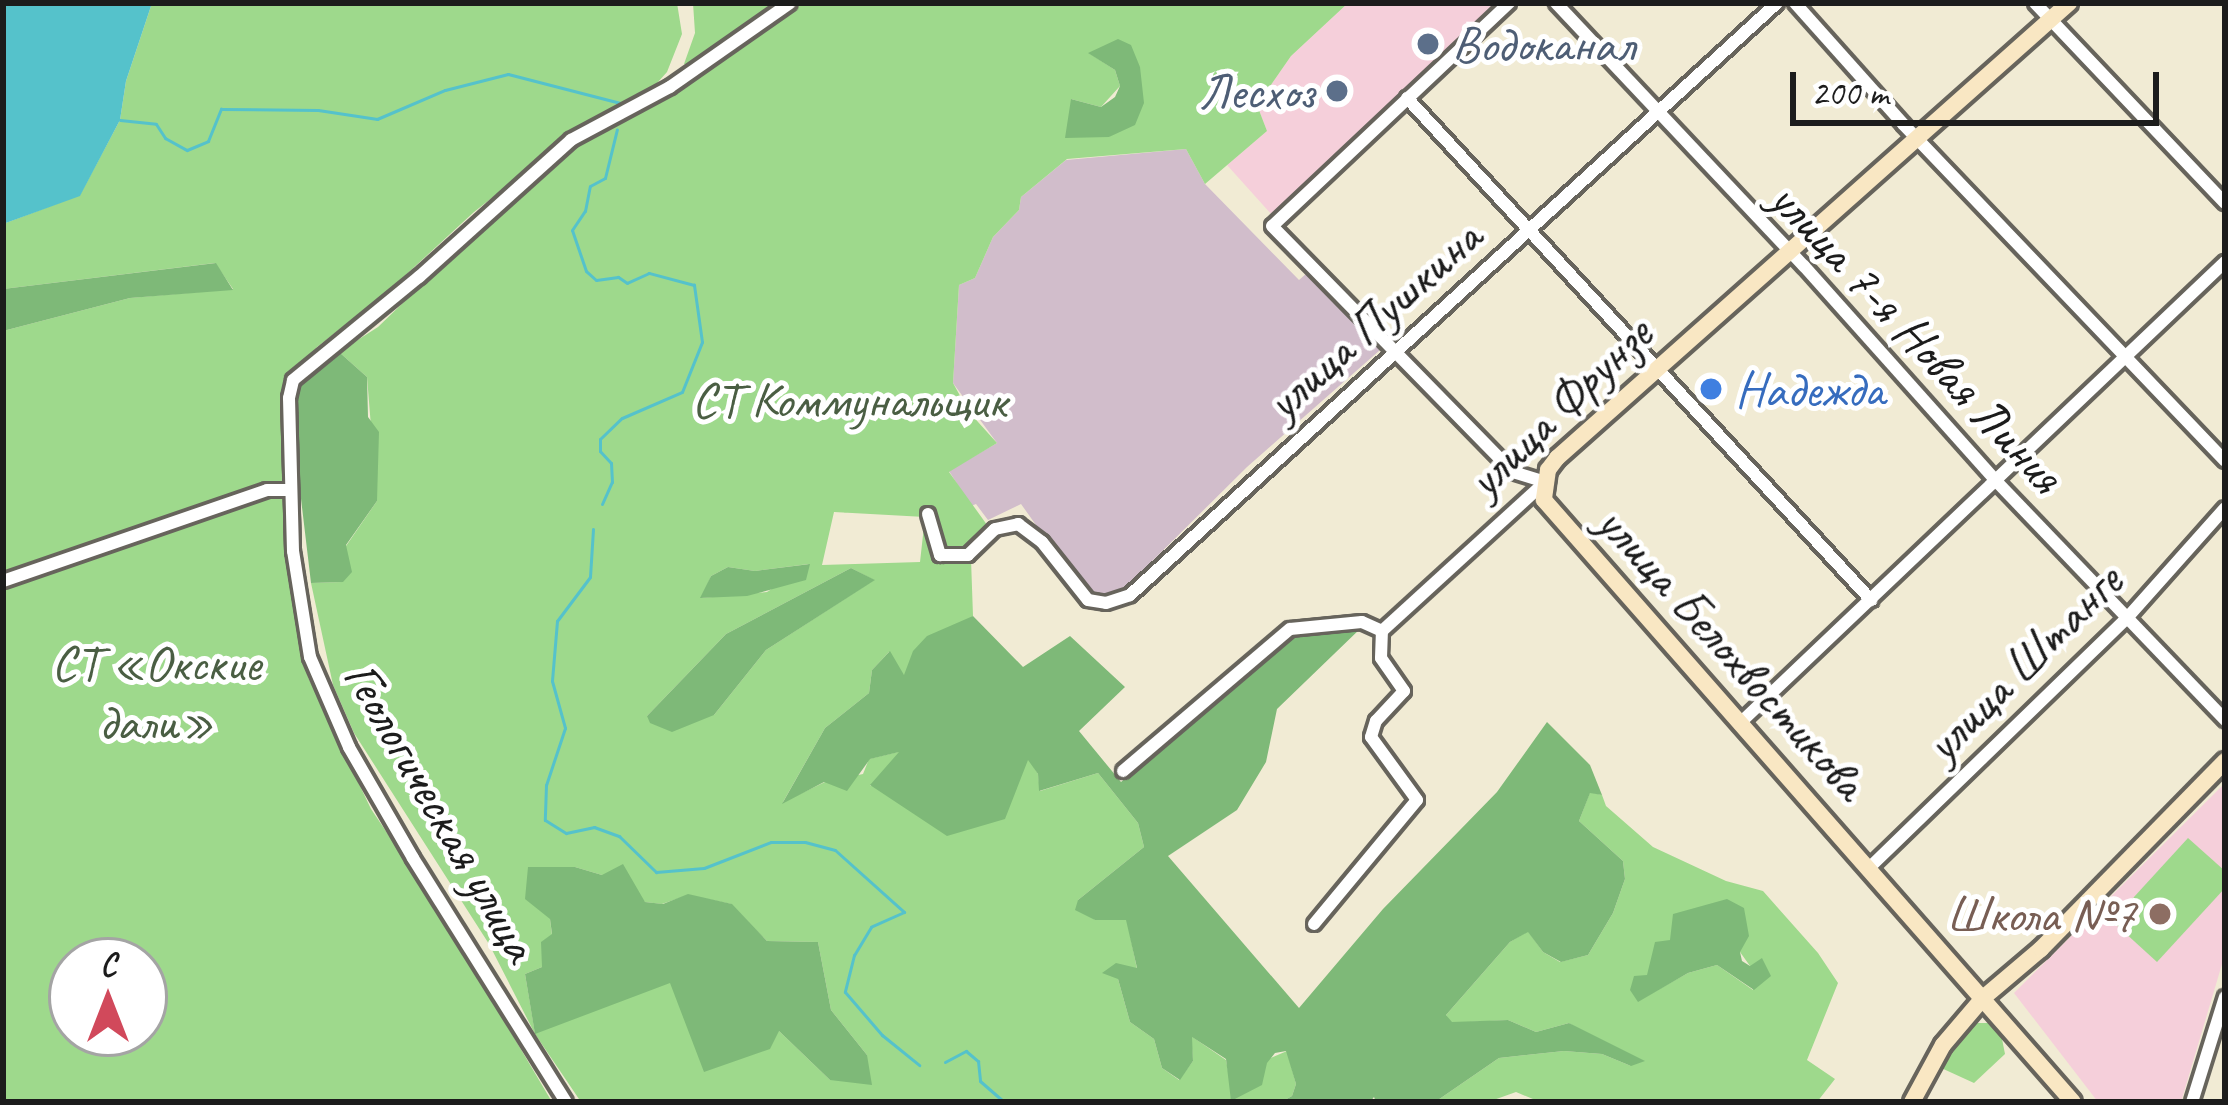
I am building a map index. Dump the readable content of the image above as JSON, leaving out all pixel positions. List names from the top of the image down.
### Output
{
  "streets": {
    "main road": ["улица Фрунзе", "улица Белохвостикова"],
    "street": [
      "улица Пушкина",
      "улица 7-я Новая Линия",
      "улица Штанге",
      "Геологическая улица"
    ]
  },
  "crossings": [
    ["улица Пушкина", "улица 7-я Новая Линия"],
    ["улица Пушкина", "улица Белохвостикова"],
    ["улица 7-я Новая Линия", "улица Фрунзе"],
    ["улица 7-я Новая Линия", "улица Штанге"],
    ["улица Фрунзе", "улица Белохвостикова"],
    ["улица Белохвостикова", "улица Штанге"]
  ],
  "parks": ["СТ Коммунальщик", "СТ «Окские дали»"],
  "places": [
    "Водоканал",
    "Лесхоз",
    "Надежда",
    "Школа №7"
  ],
  "scale_bar": "200 m",
  "north": "top"
}
